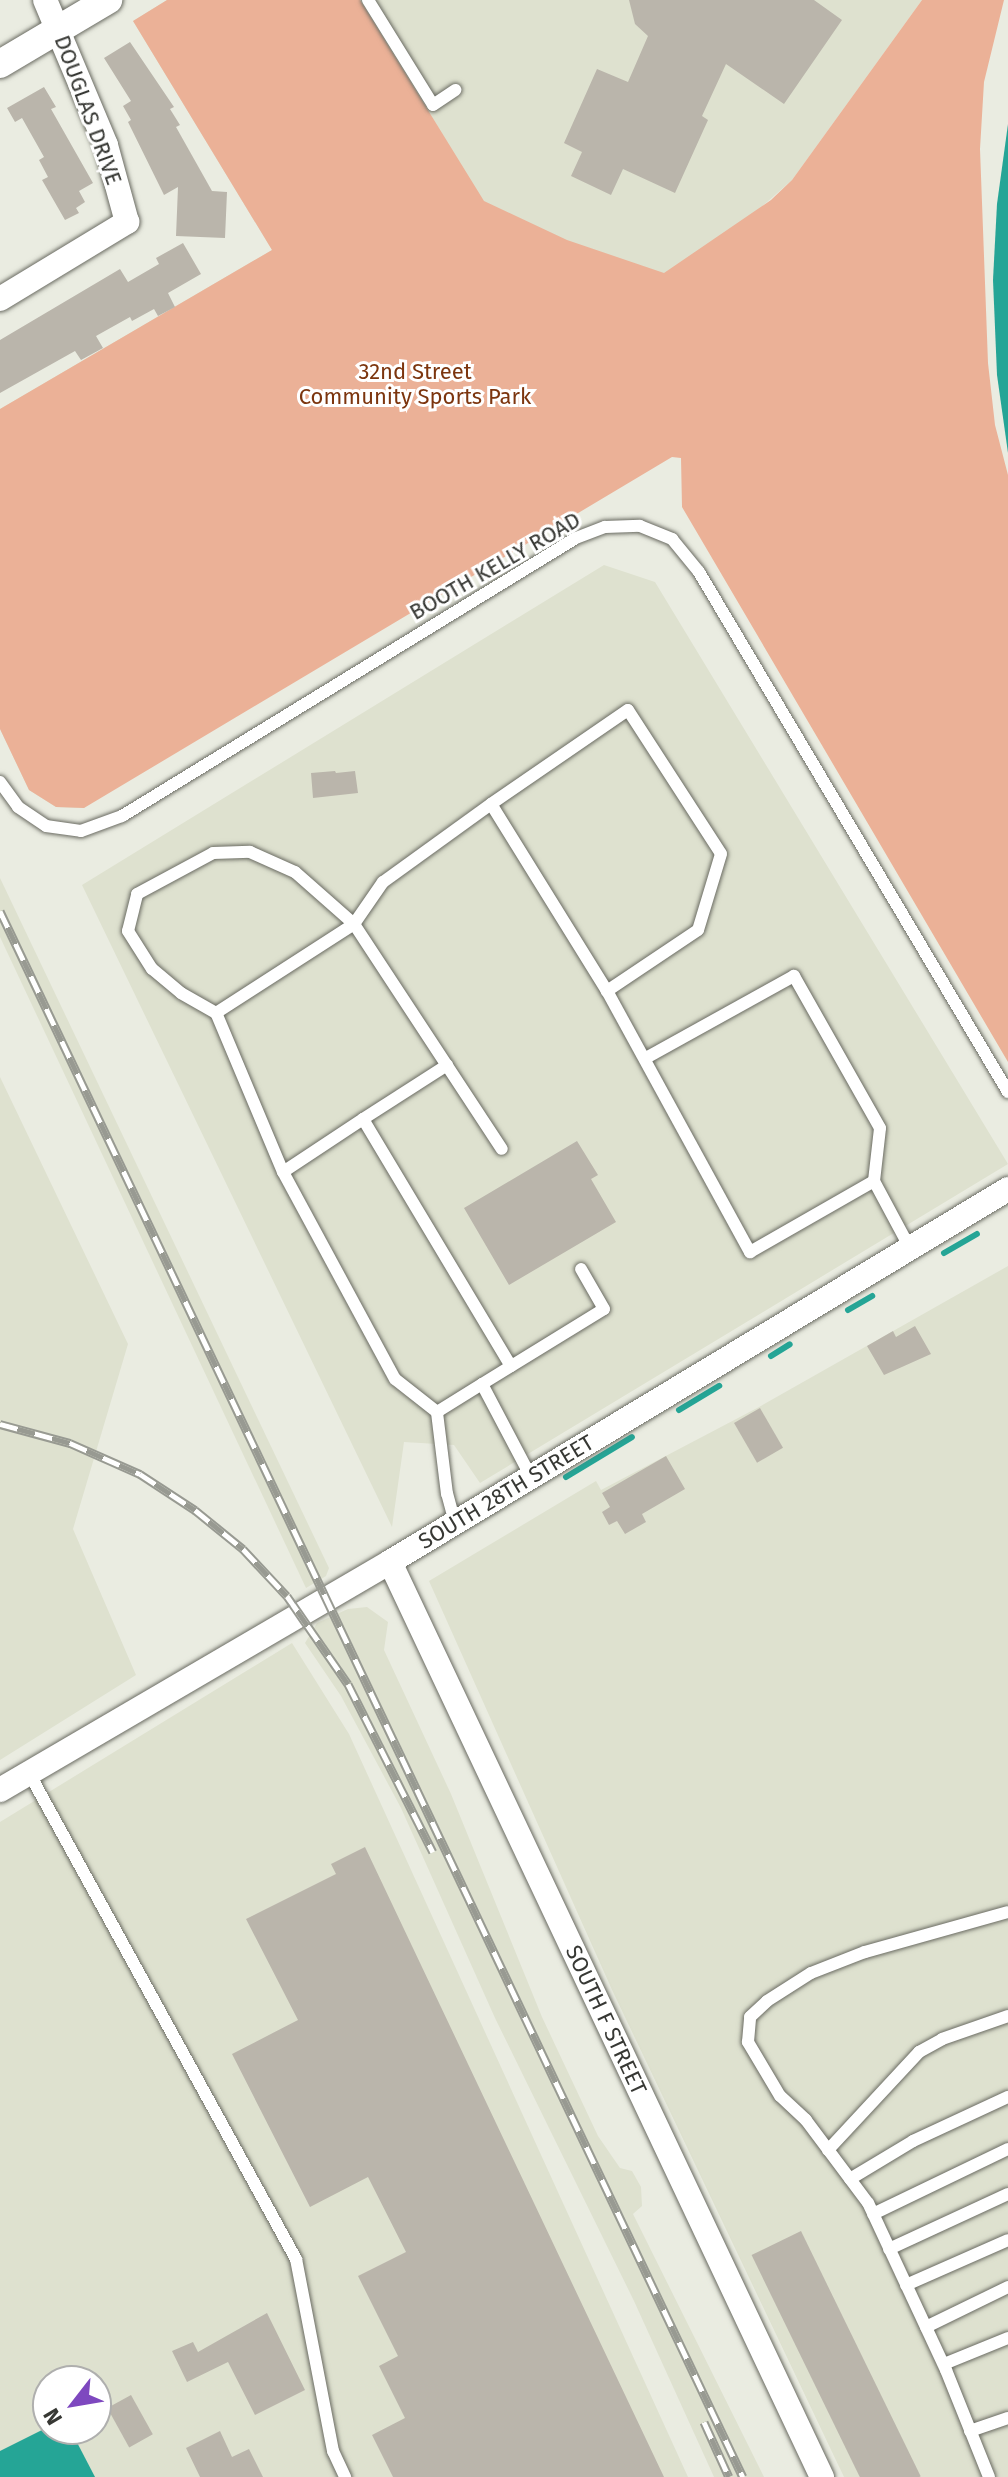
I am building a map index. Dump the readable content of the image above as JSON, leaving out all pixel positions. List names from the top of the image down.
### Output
{
  "streets": {
    "street": ["DOUGLAS DRIVE", "SOUTH 28TH STREET", "SOUTH F STREET"],
    "lane": ["BOOTH KELLY ROAD"]
  },
  "crossings": [
    ["SOUTH 28TH STREET", "SOUTH F STREET"]
  ],
  "parks": ["32nd Street Community Sports Park"],
  "north": "bottom left"
}
